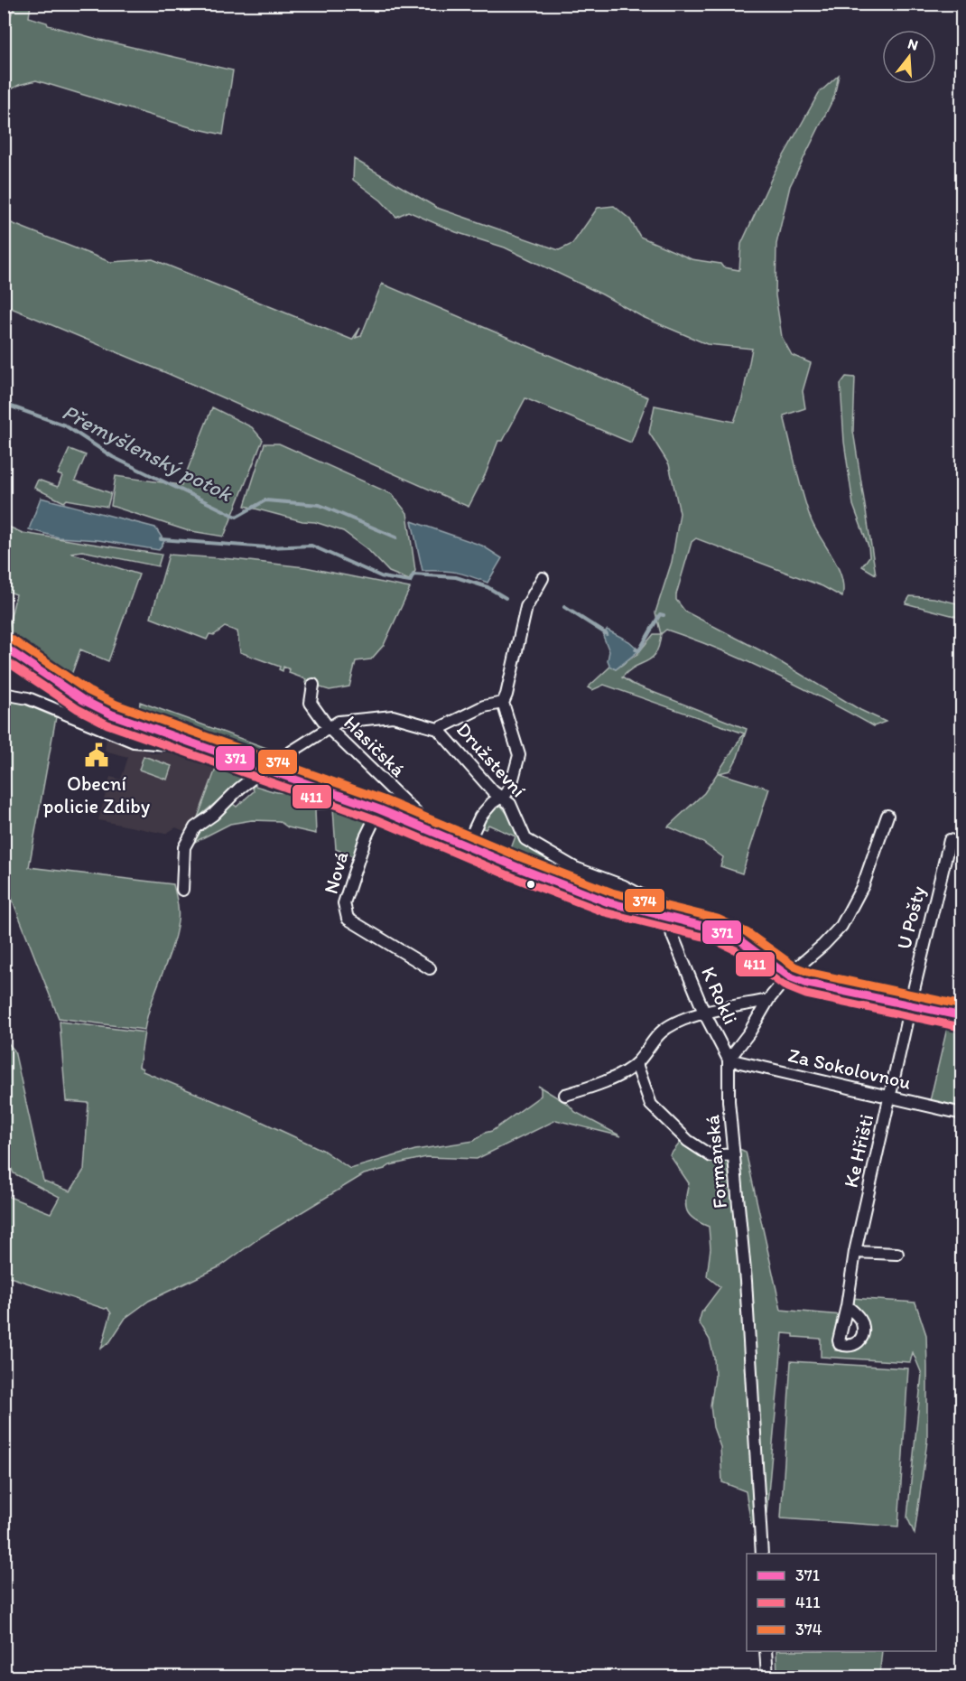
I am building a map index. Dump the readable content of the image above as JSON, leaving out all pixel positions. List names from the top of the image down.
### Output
{
  "streets": {
    "street": [
      "Hasičská",
      "Družstevní",
      "Nová",
      "U Pošty",
      "K Rokli",
      "Za Sokolovnou",
      "Ke Hřišti",
      "Formanská"
    ]
  },
  "crossings": [
    ["Hasičská", "Družstevní"],
    ["Družstevní", "K Rokli"],
    ["U Pošty", "Ke Hřišti"],
    ["K Rokli", "Za Sokolovnou"],
    ["K Rokli", "Formanská"],
    ["Za Sokolovnou", "Ke Hřišti"],
    ["Za Sokolovnou", "Formanská"]
  ],
  "water": ["Přemyšlenský potok"],
  "places": {
    "public building": ["Obecní policie Zdiby"]
  },
  "lines": ["transit line 374", "transit line 371", "transit line 411"],
  "legend": ["371", "411", "374"],
  "north": "top"
}
